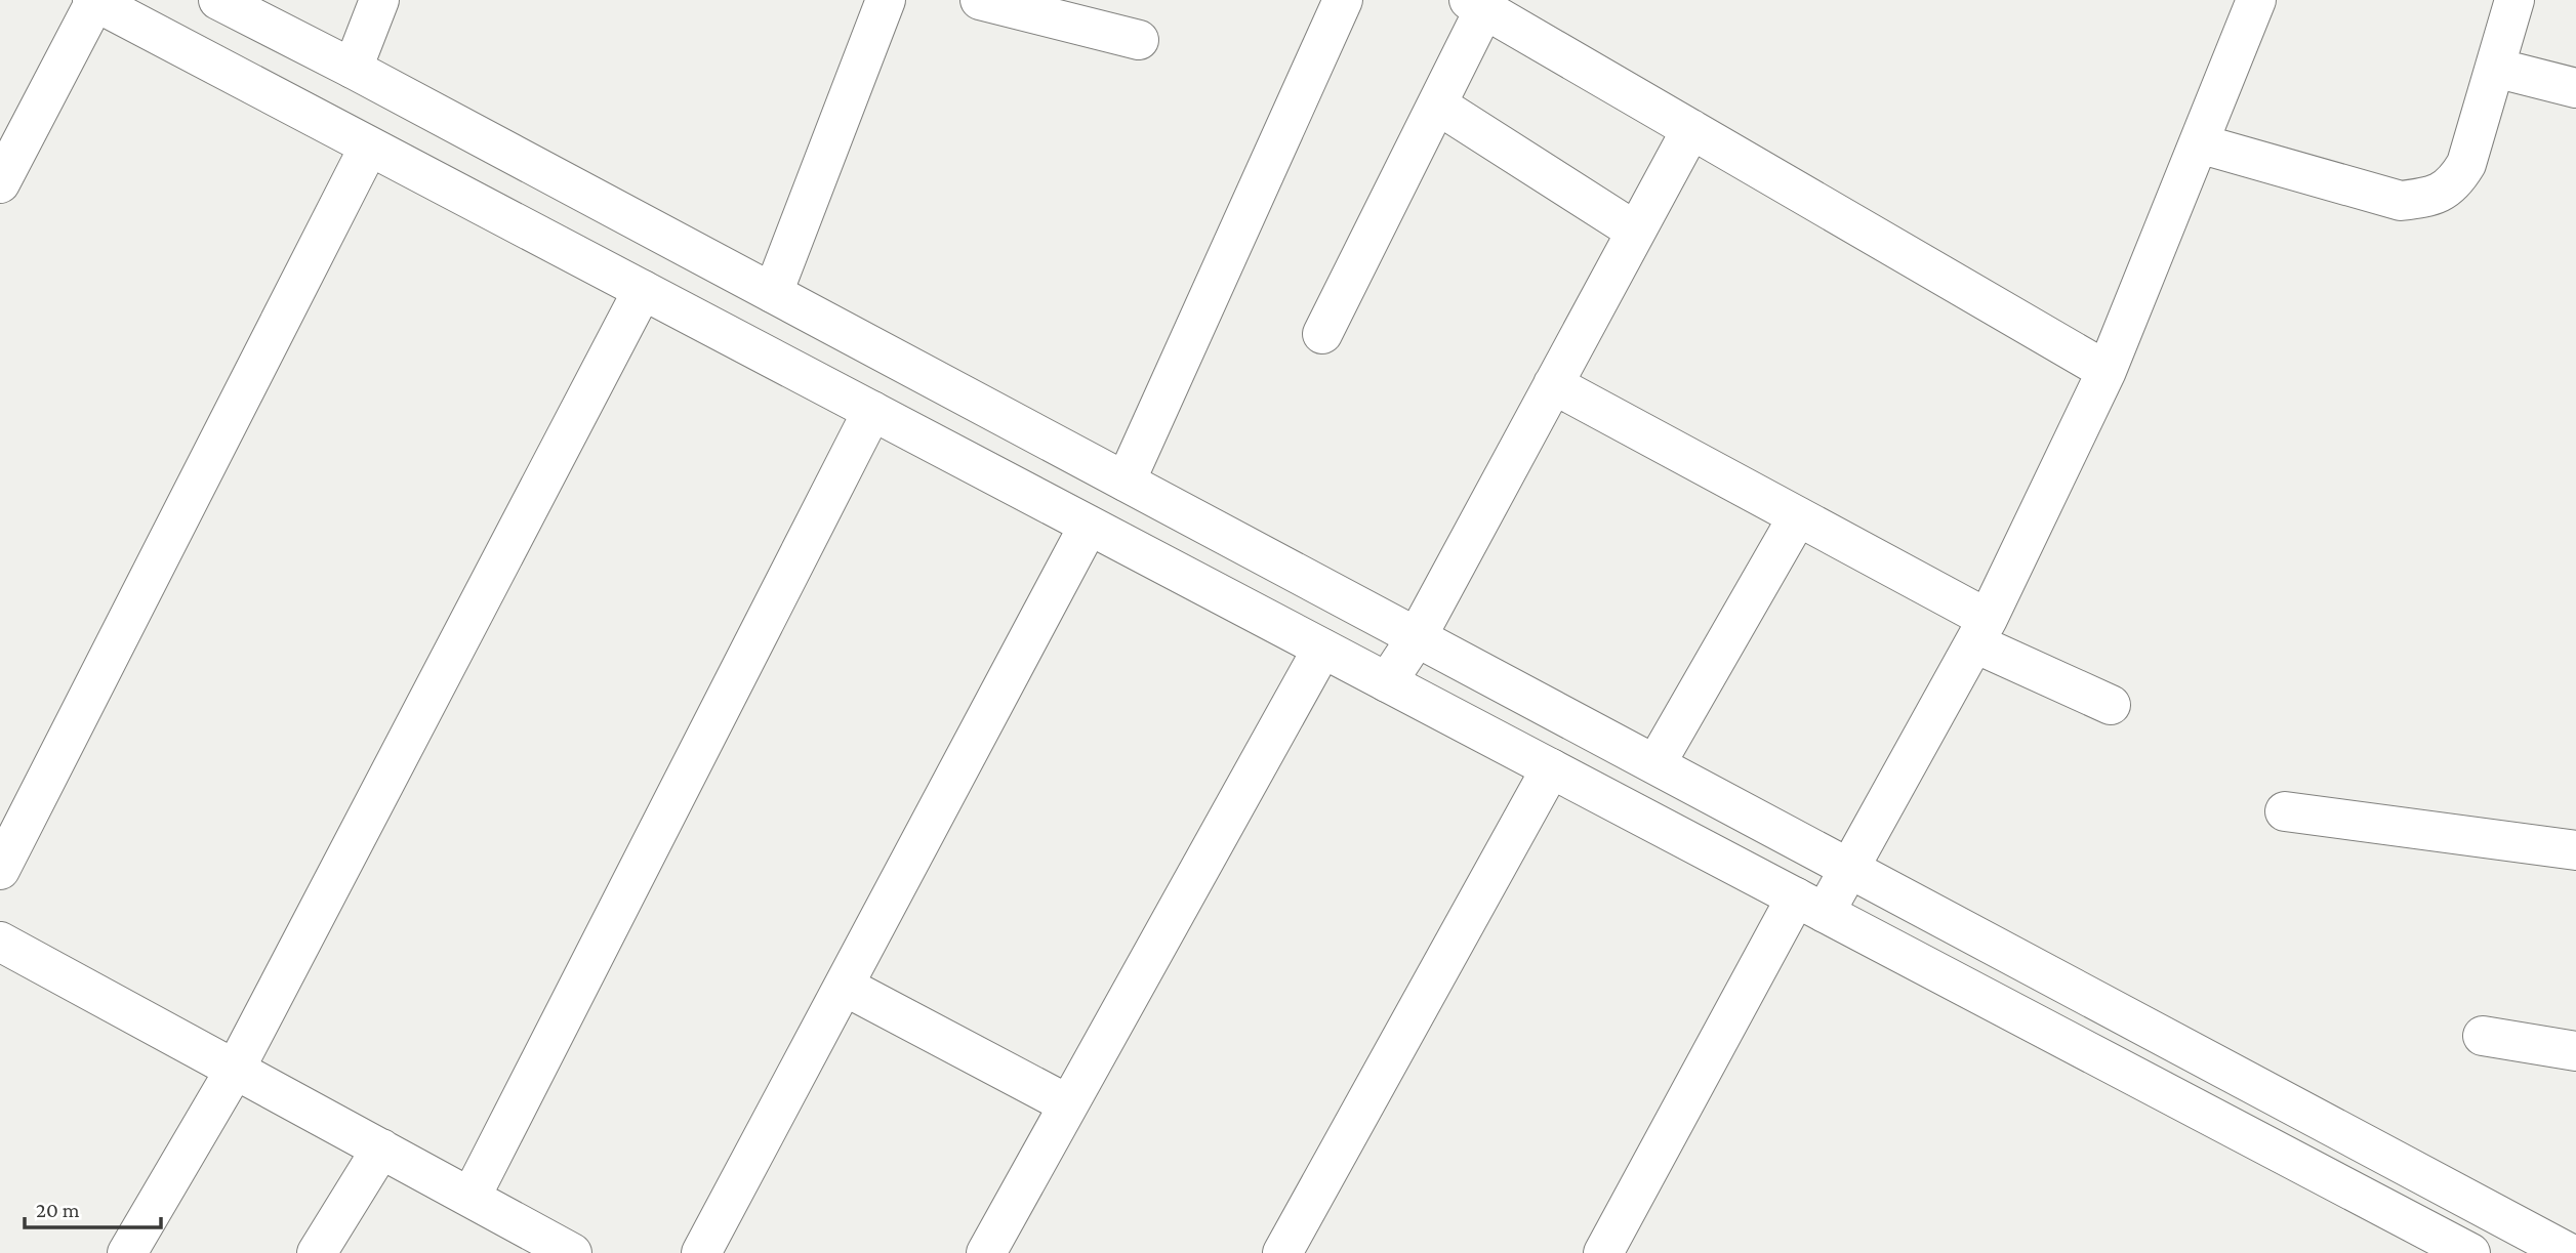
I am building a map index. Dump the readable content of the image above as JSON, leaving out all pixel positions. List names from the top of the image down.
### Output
{
  "scale_bar": "20 m"
}
